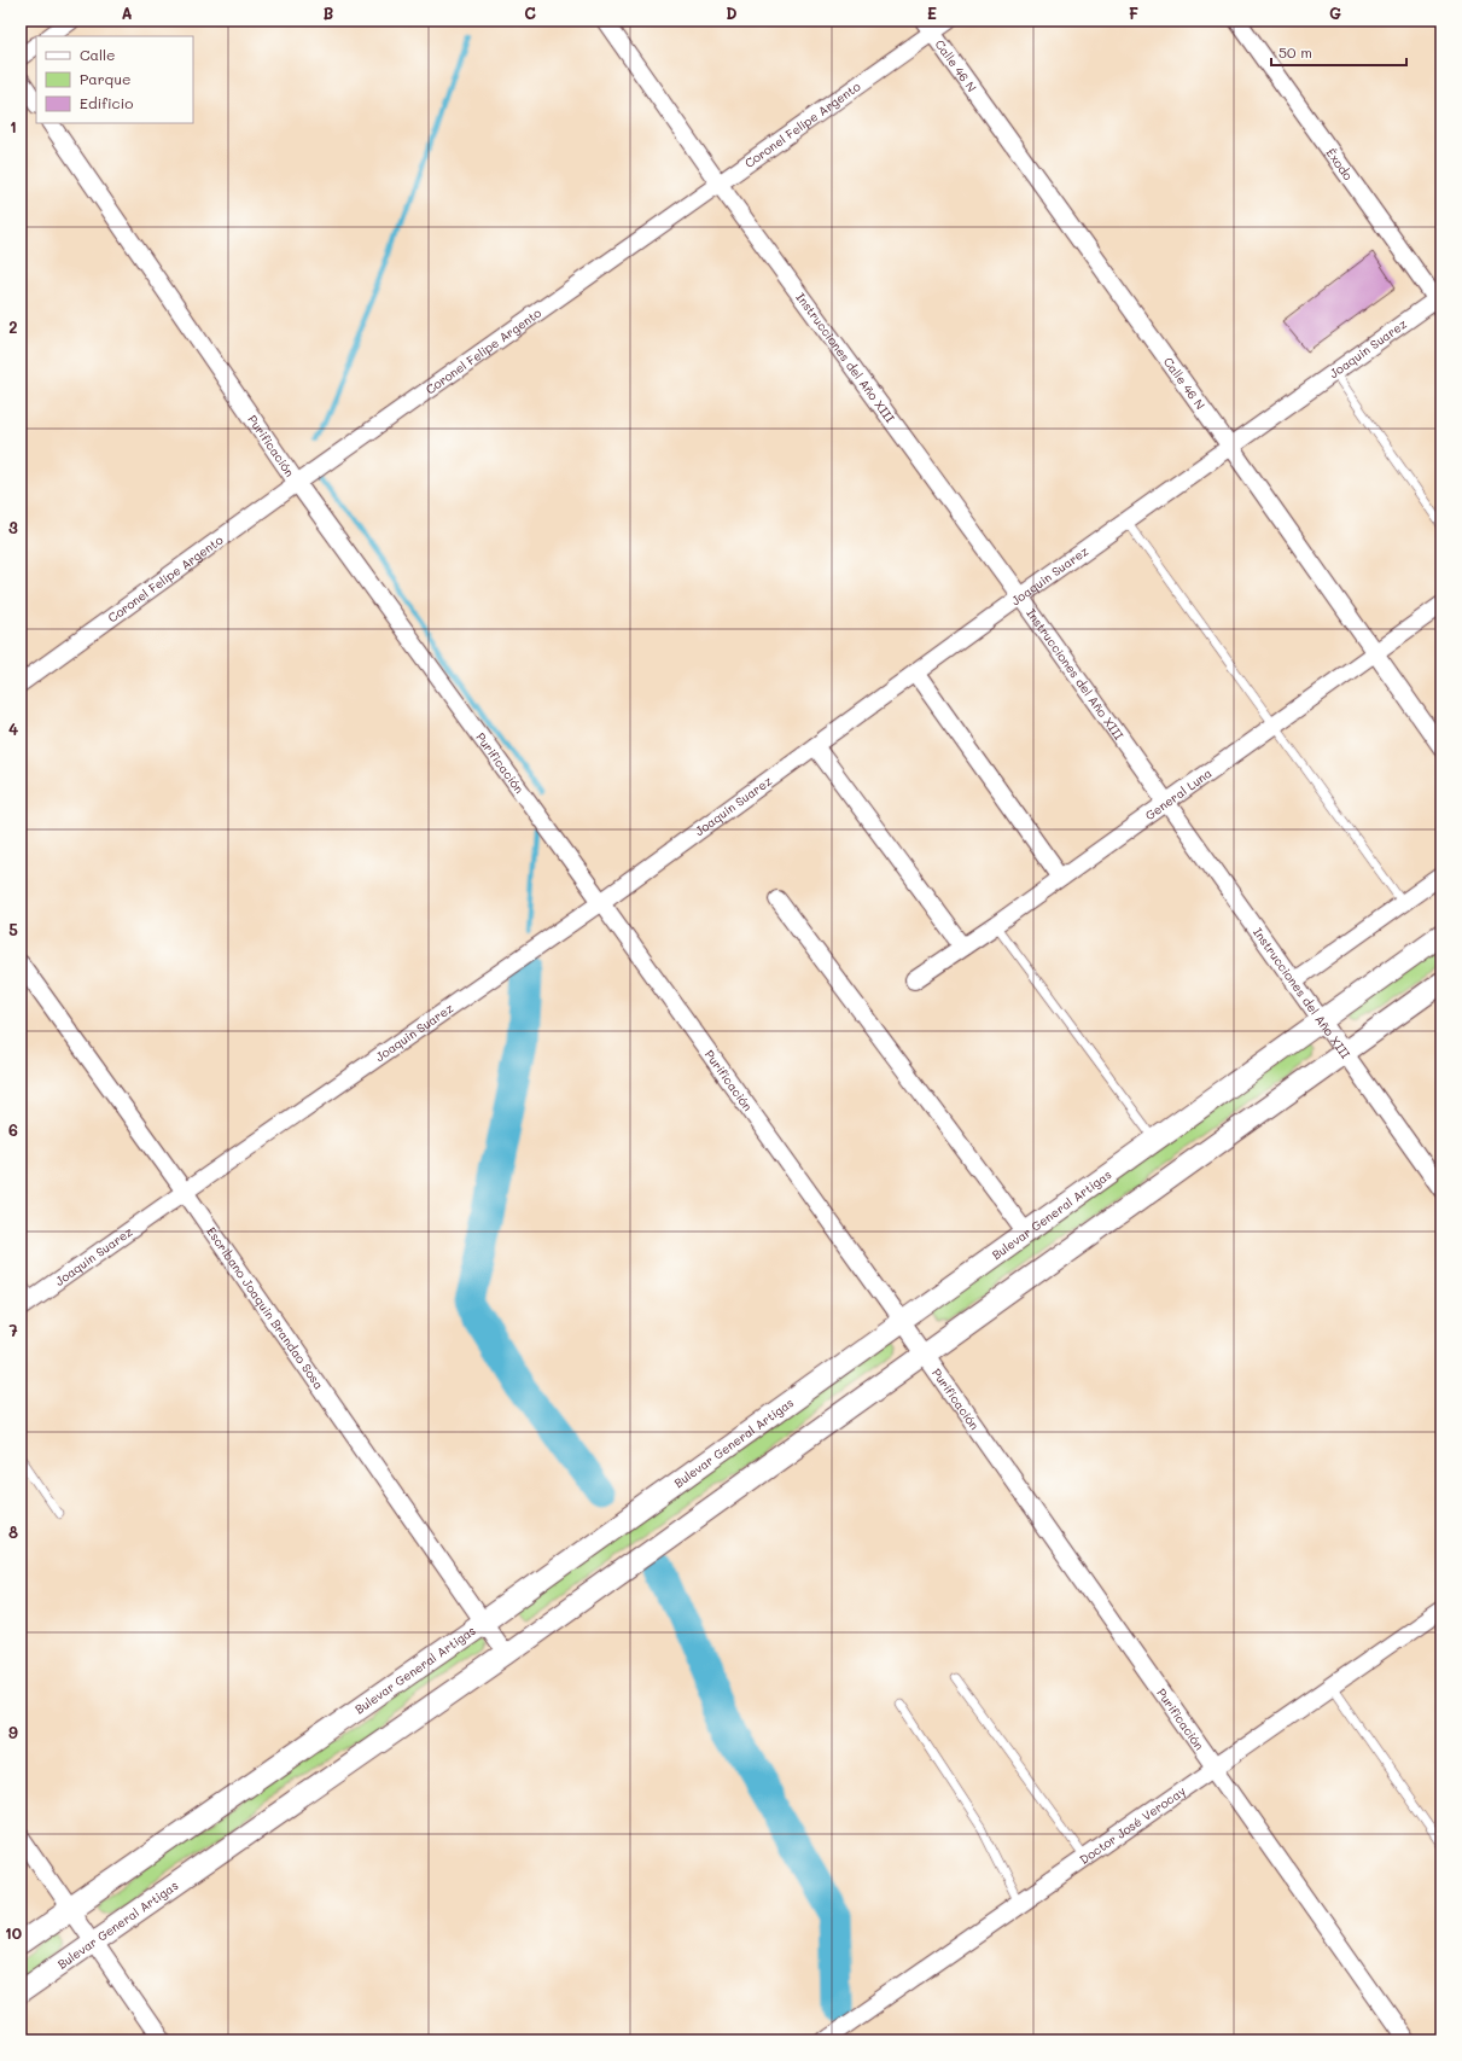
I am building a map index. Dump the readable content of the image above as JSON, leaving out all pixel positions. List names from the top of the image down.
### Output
{
  "streets": {
    "street": [
      "Calle 46 N",
      "Coronel Felipe Argento",
      "Éxodo",
      "Joaquin Suarez",
      "Instrucciones del Año XIII",
      "Purificación",
      "General Luna",
      "Bulevar General Artigas",
      "Escribano Joaquin Brandao Sosa",
      "Doctor José Verocay"
    ]
  },
  "crossings": [
    ["Calle 46 N", "Coronel Felipe Argento"],
    ["Calle 46 N", "Joaquin Suarez"],
    ["Calle 46 N", "General Luna"],
    ["Coronel Felipe Argento", "Instrucciones del Año XIII"],
    ["Coronel Felipe Argento", "Purificación"],
    ["Éxodo", "Joaquin Suarez"],
    ["Joaquin Suarez", "Instrucciones del Año XIII"],
    ["Joaquin Suarez", "Purificación"],
    ["Joaquin Suarez", "Escribano Joaquin Brandao Sosa"],
    ["Instrucciones del Año XIII", "General Luna"],
    ["Instrucciones del Año XIII", "Bulevar General Artigas"],
    ["Purificación", "Bulevar General Artigas"],
    ["Purificación", "Doctor José Verocay"],
    ["Bulevar General Artigas", "Escribano Joaquin Brandao Sosa"]
  ],
  "legend": ["Calle", "Parque", "Edificio"],
  "scale_bar": "50 m",
  "grid": {
    "columns": [
      "A",
      "B",
      "C",
      "D",
      "E",
      "F",
      "G"
    ],
    "rows": [
      "1",
      "2",
      "3",
      "4",
      "5",
      "6",
      "7",
      "8",
      "9",
      "10"
    ]
  }
}
